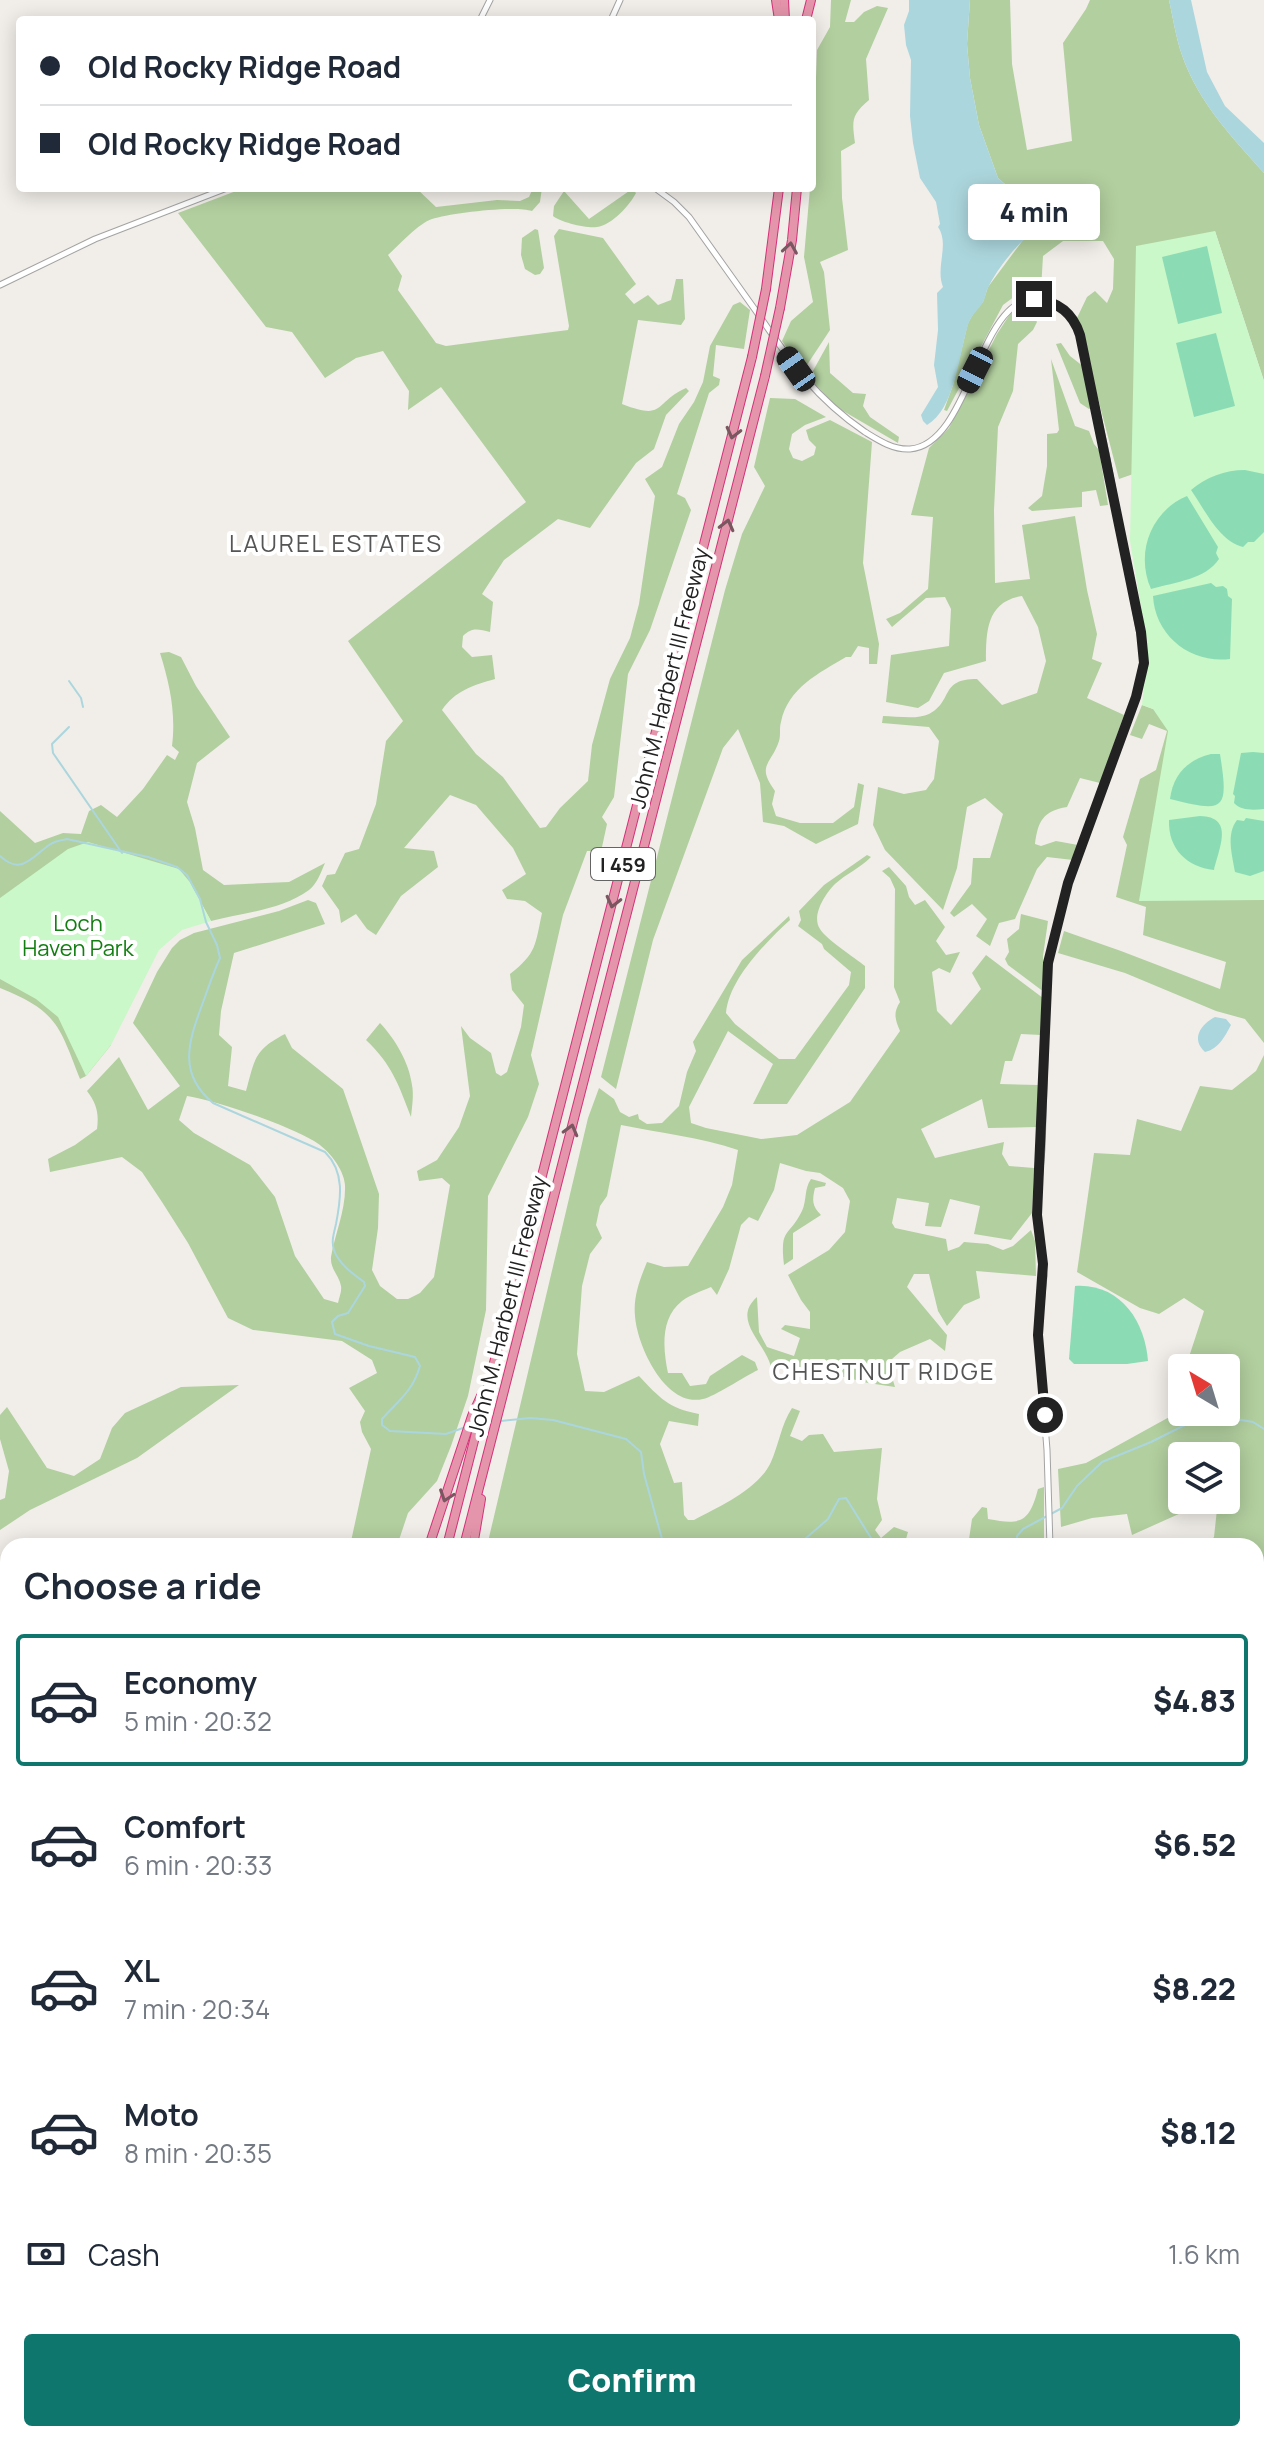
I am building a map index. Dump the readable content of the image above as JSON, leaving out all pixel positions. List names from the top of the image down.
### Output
{
  "streets": {
    "highway": ["John M. Harbert III Freeway", "I 459"]
  },
  "districts": ["LAUREL ESTATES", "CHESTNUT RIDGE"],
  "parks": ["Loch Haven Park"],
  "north": "top left",
  "page": {
    "banner": ["Old Rocky Ridge Road", "Old Rocky Ridge Road"],
    "bubble": "4 min",
    "heading": "Choose a ride",
    "list": [
      {
        "name": "Economy",
        "note": "5 min · 20:32",
        "value": "$4.83"
      },
      {
        "name": "Comfort",
        "note": "6 min · 20:33",
        "value": "$6.52"
      },
      {
        "name": "XL",
        "note": "7 min · 20:34",
        "value": "$8.22"
      },
      {
        "name": "Moto",
        "note": "8 min · 20:35",
        "value": "$8.12"
      }
    ],
    "pay": ["Cash", "1.6 km"],
    "buttons": "Confirm"
  }
}
